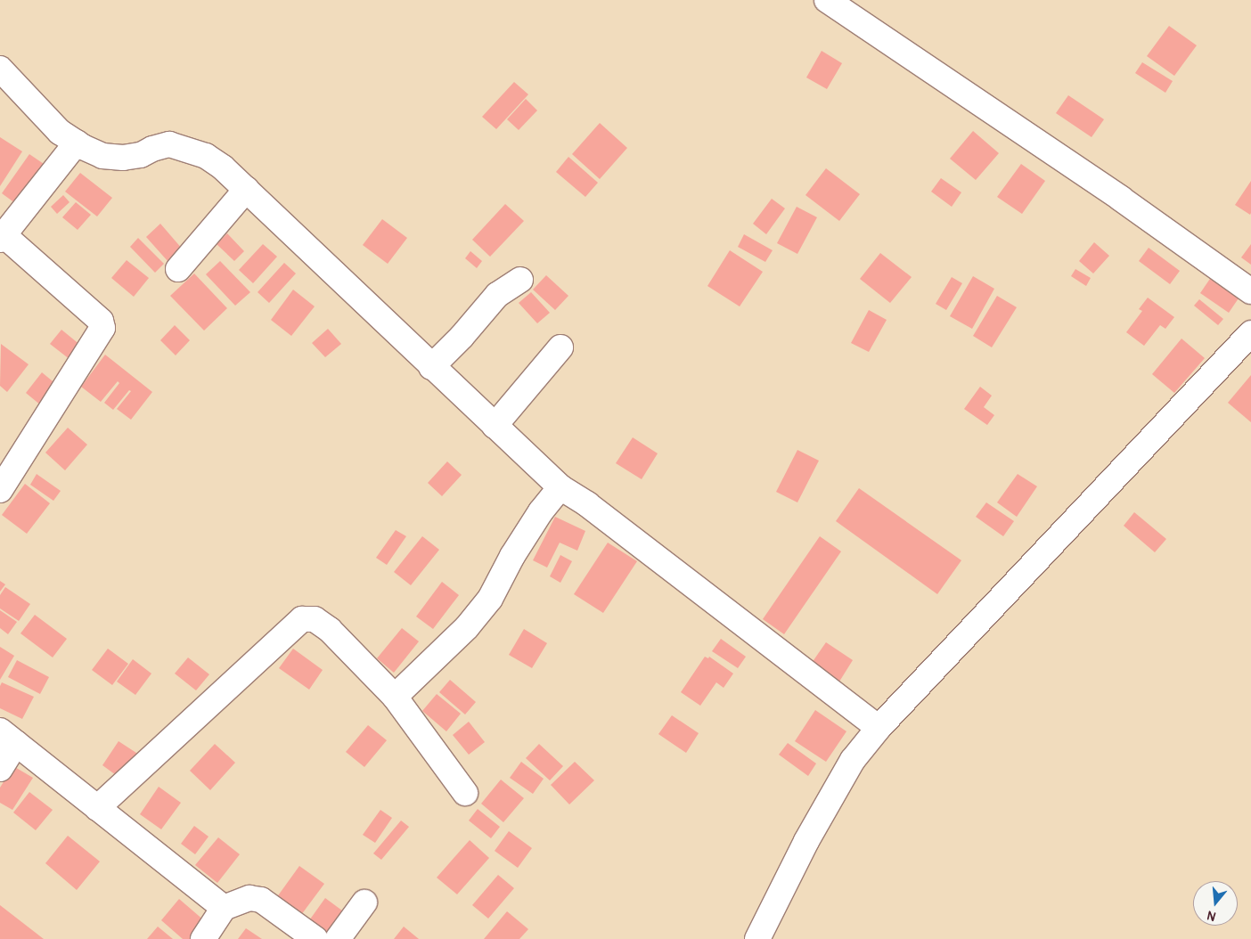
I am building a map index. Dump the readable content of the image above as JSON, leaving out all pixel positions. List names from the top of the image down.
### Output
{
  "north": "bottom"
}
